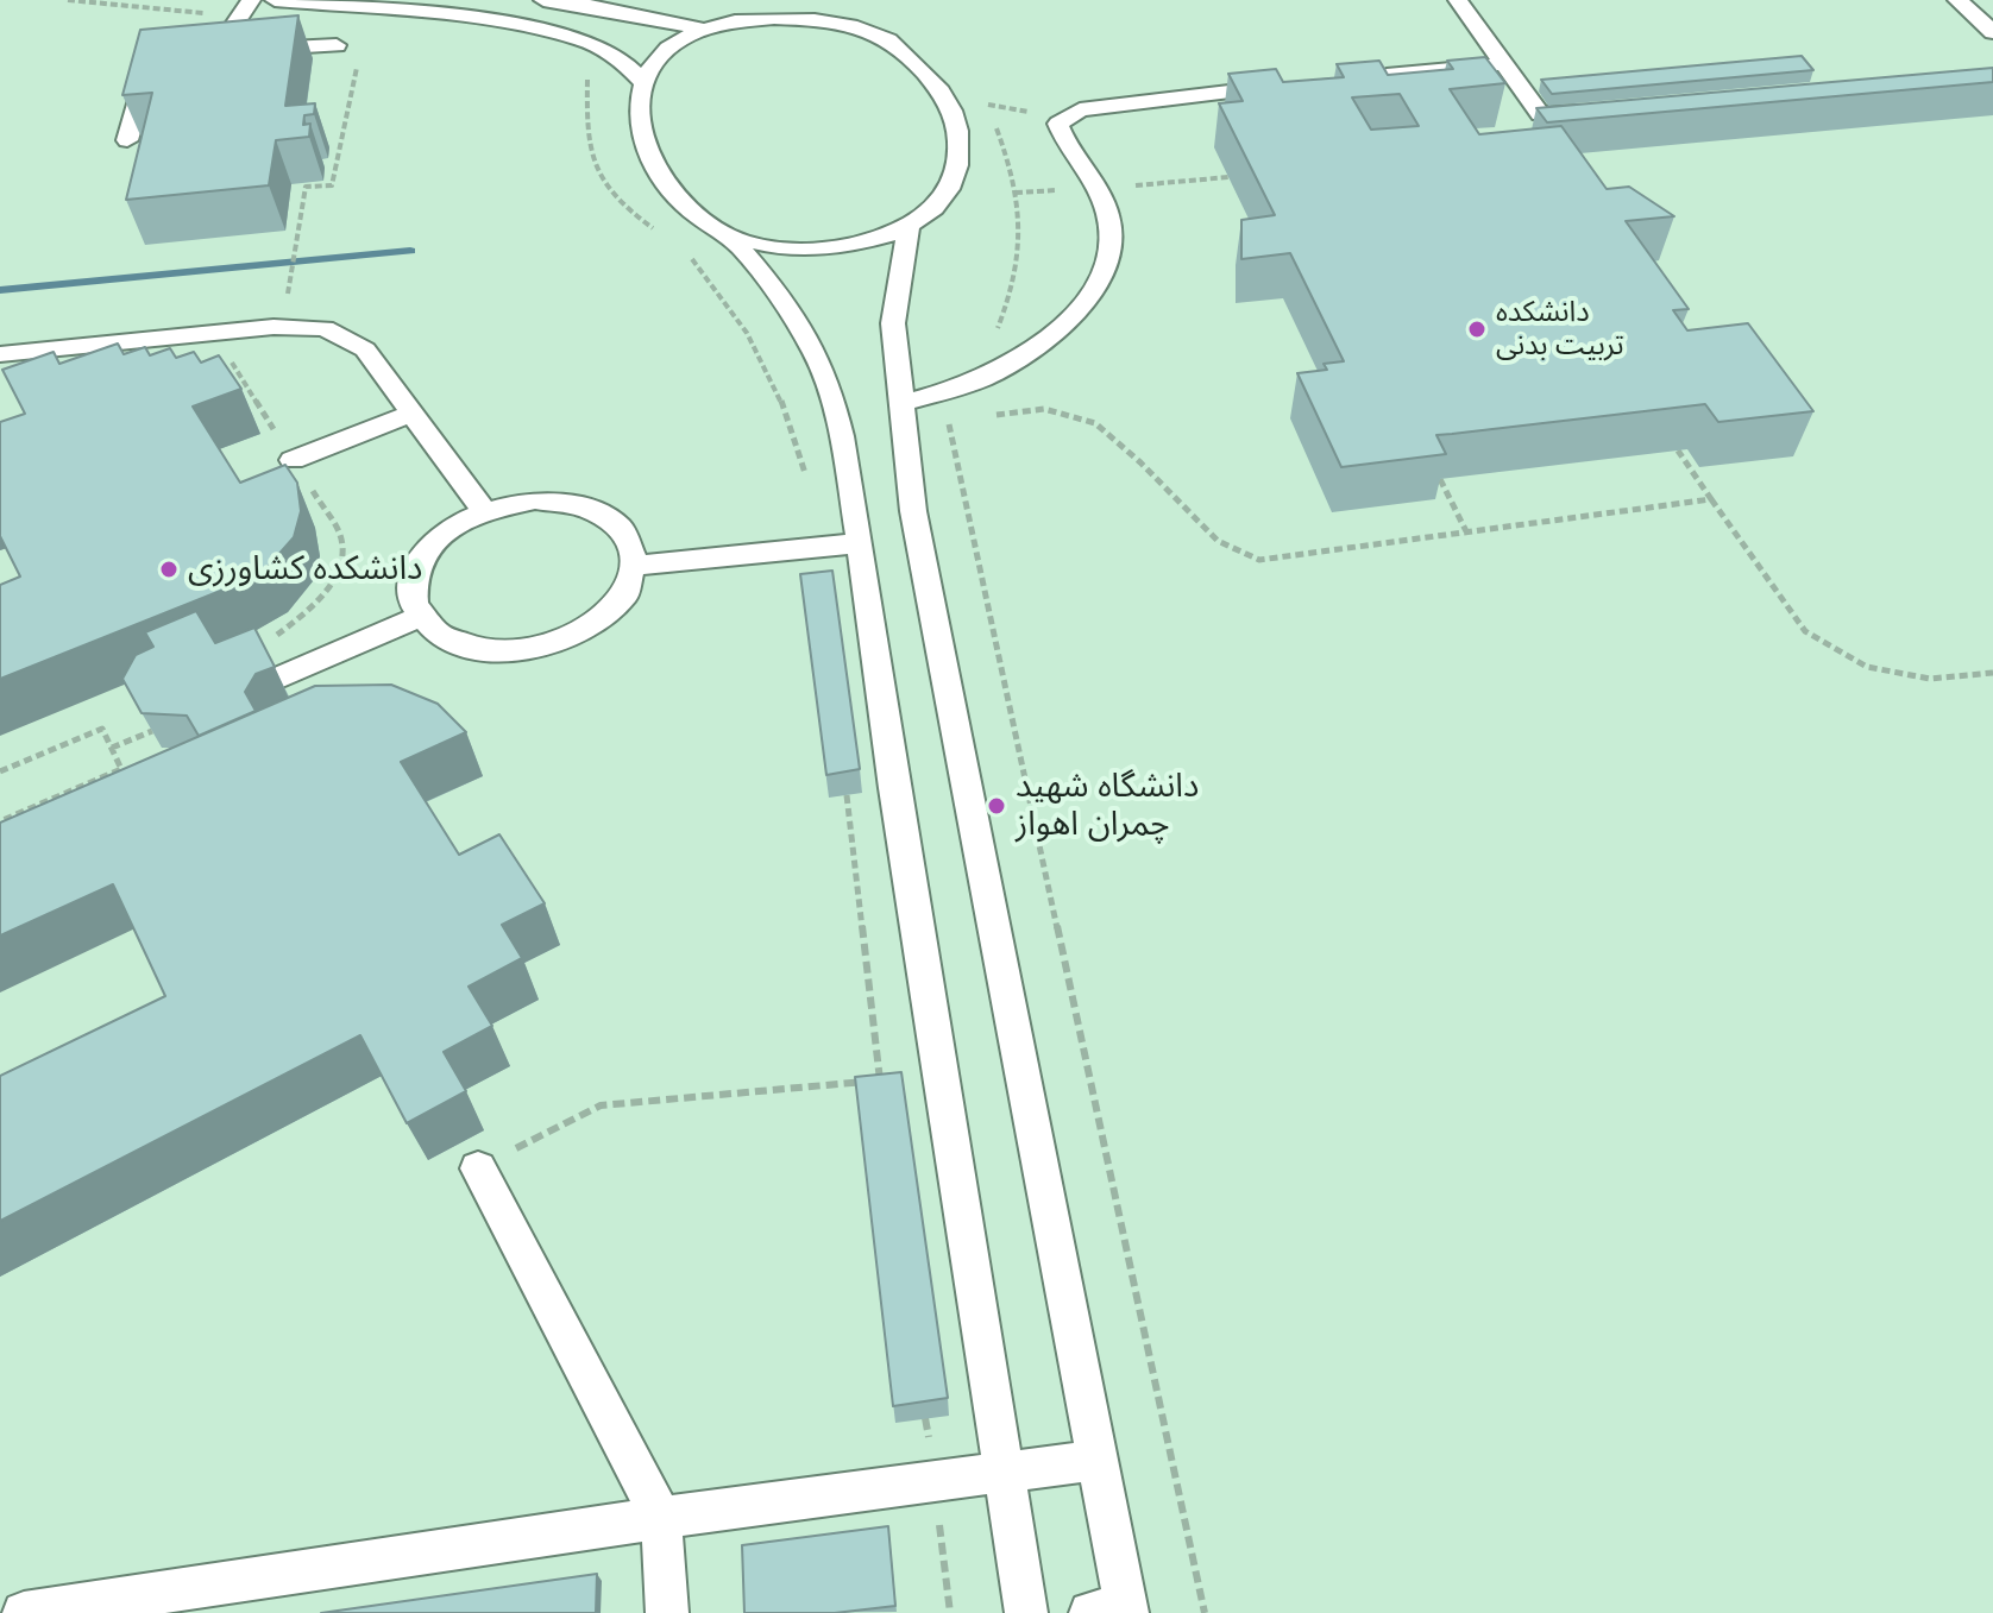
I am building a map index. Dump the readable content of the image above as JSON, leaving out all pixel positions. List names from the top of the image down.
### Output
{
  "places": ["دانشکده تربیت بدنی", "دانشکده کشاورزی", "دانشگاه شهید چمران اهواز"]
}
